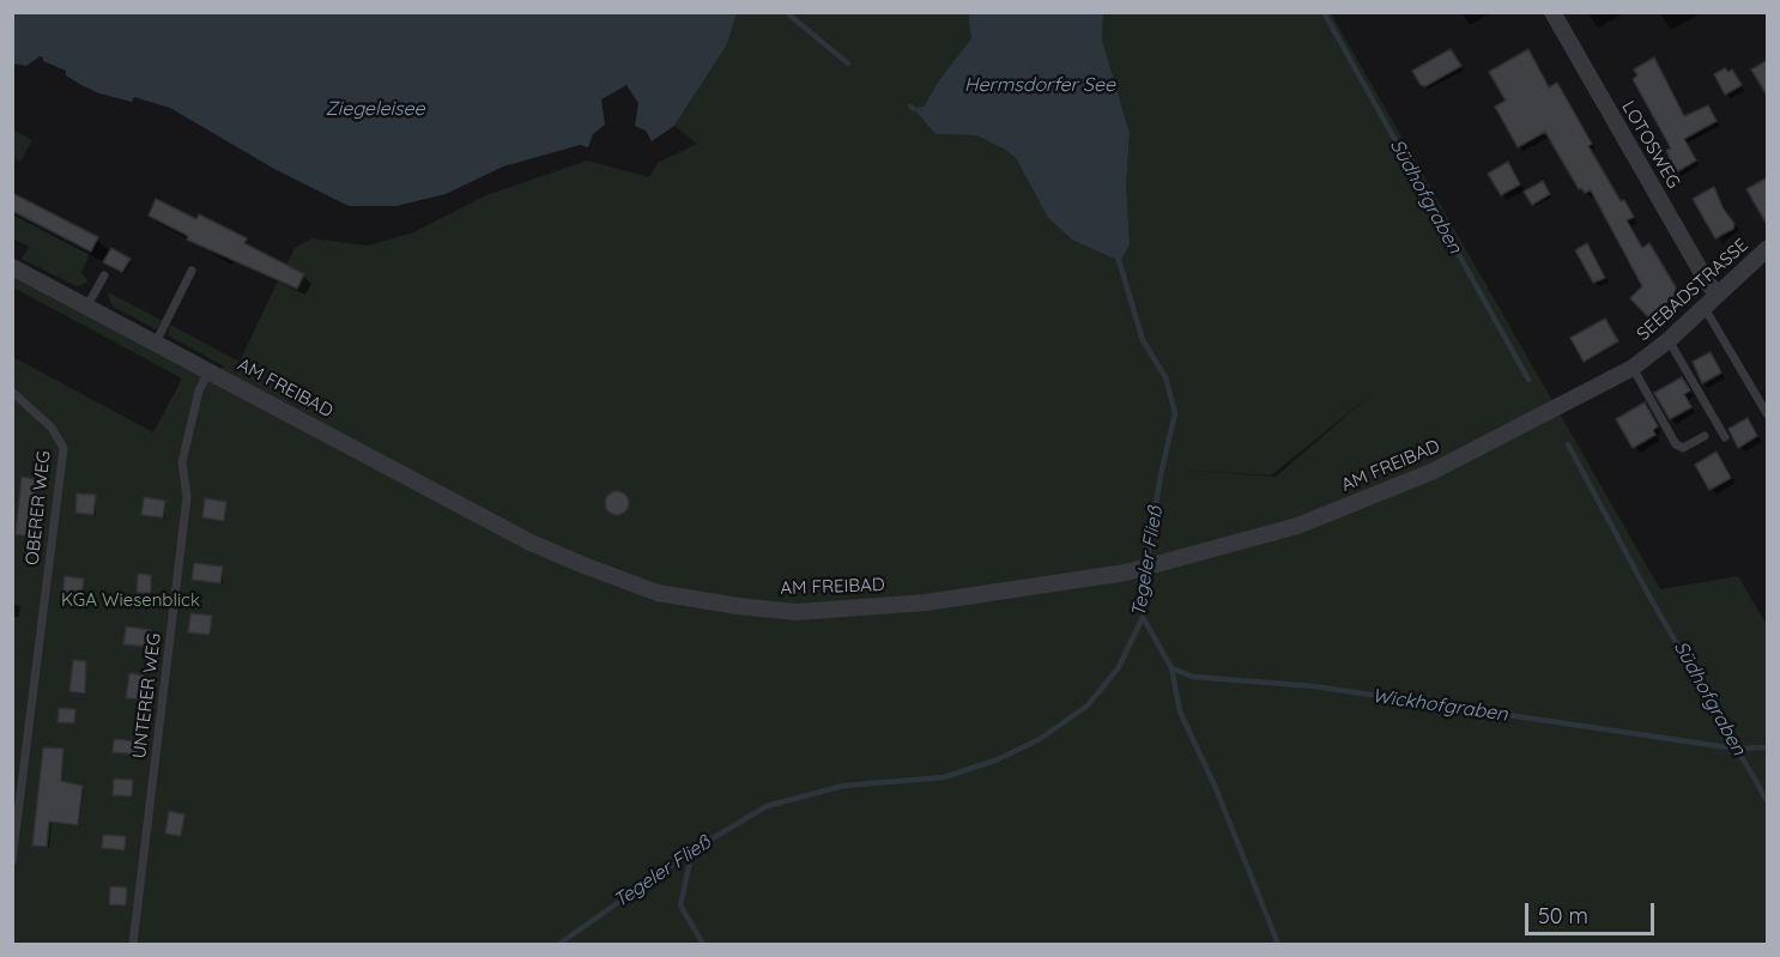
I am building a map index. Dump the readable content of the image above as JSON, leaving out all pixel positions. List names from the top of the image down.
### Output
{
  "streets": {
    "street": ["LOTOSWEG", "SEEBADSTRASSE", "AM FREIBAD"],
    "lane": ["OBERER WEG", "UNTERER WEG"]
  },
  "crossings": [
    ["LOTOSWEG", "SEEBADSTRASSE"],
    ["SEEBADSTRASSE", "AM FREIBAD"],
    ["AM FREIBAD", "UNTERER WEG"]
  ],
  "water": [
    "Hermsdorfer See",
    "Ziegeleisee",
    "Südhofgraben",
    "Tegeler Fließ",
    "Wickhofgraben"
  ],
  "parks": ["KGA Wiesenblick"],
  "scale_bar": "50 m"
}
